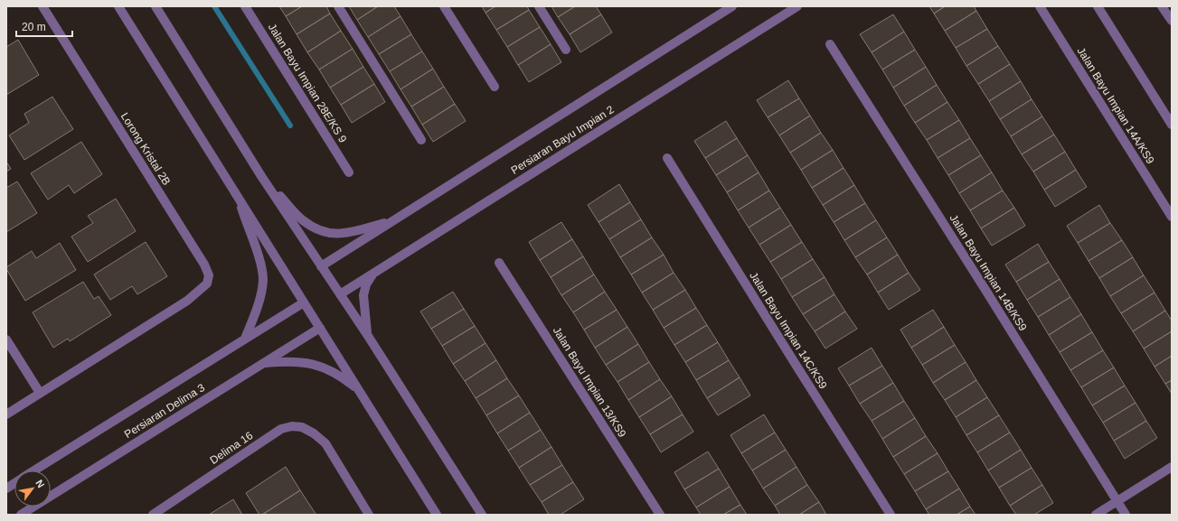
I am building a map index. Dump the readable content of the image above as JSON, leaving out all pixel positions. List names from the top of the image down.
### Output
{
  "streets": {
    "street": [
      "Jalan Bayu Impian 28E/KS 9",
      "Jalan Bayu Impian 14A/KS9",
      "Persiaran Bayu Impian 2",
      "Lorong Kristal 2B",
      "Jalan Bayu Impian 14B/KS9",
      "Jalan Bayu Impian 14C/KS9",
      "Jalan Bayu Impian 13/KS9",
      "Persiaran Delima 3",
      "Delima 16"
    ]
  },
  "scale_bar": "20 m",
  "north": "top right"
}
